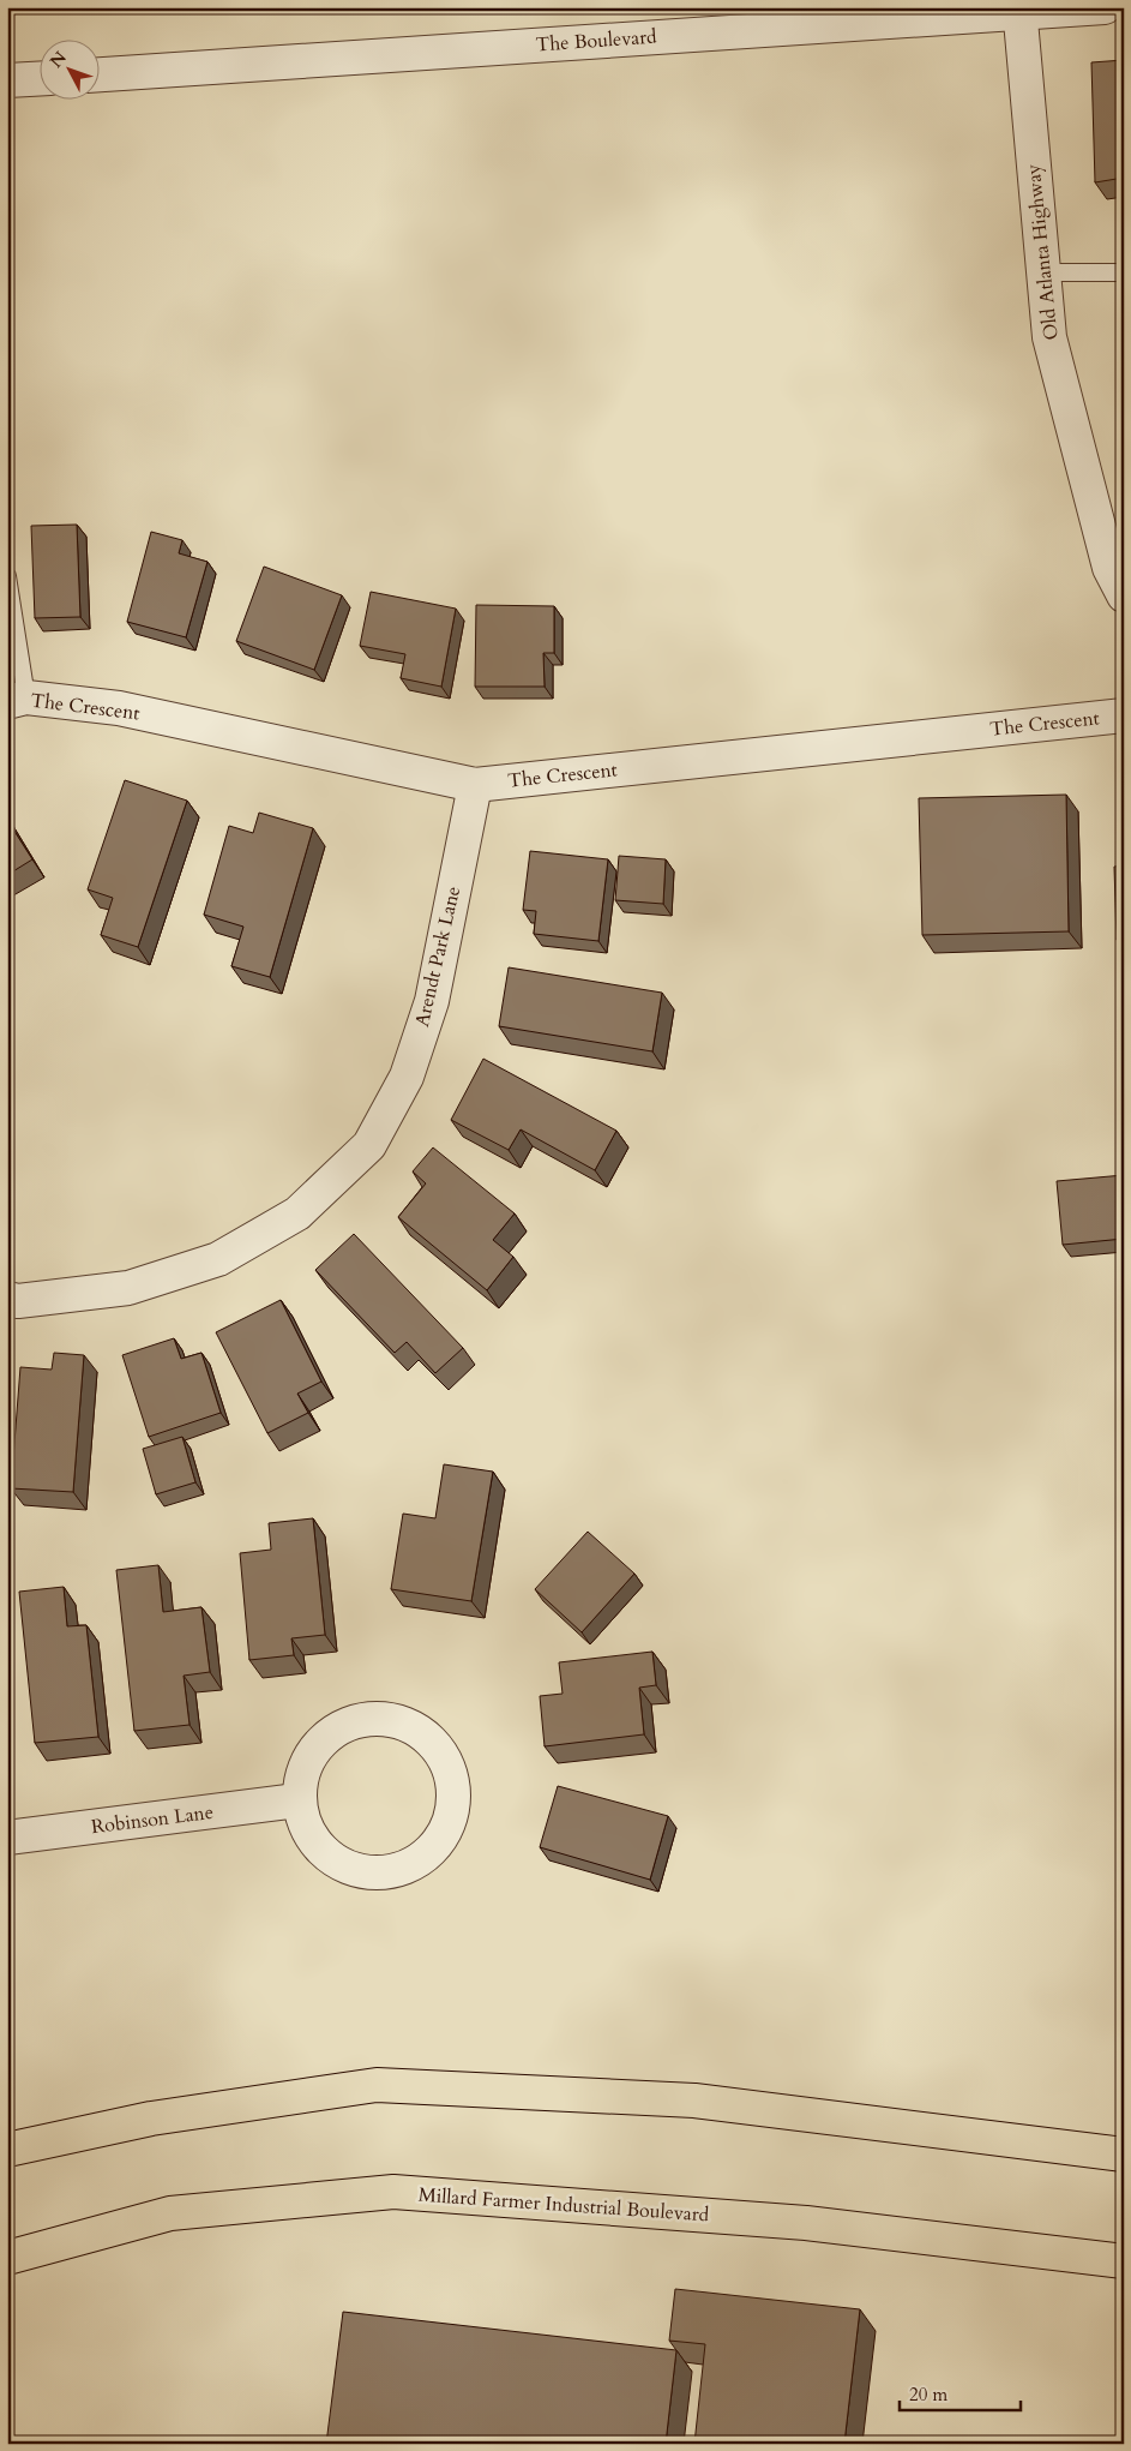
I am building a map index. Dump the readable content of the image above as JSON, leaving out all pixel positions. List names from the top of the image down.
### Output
{
  "streets": {
    "main road": ["Millard Farmer Industrial Boulevard"],
    "street": [
      "The Boulevard",
      "Old Atlanta Highway",
      "The Crescent",
      "Arendt Park Lane",
      "Robinson Lane"
    ]
  },
  "crossings": [
    ["The Boulevard", "Old Atlanta Highway"],
    ["The Crescent", "Arendt Park Lane"]
  ],
  "scale_bar": "20 m",
  "north": "top left"
}
